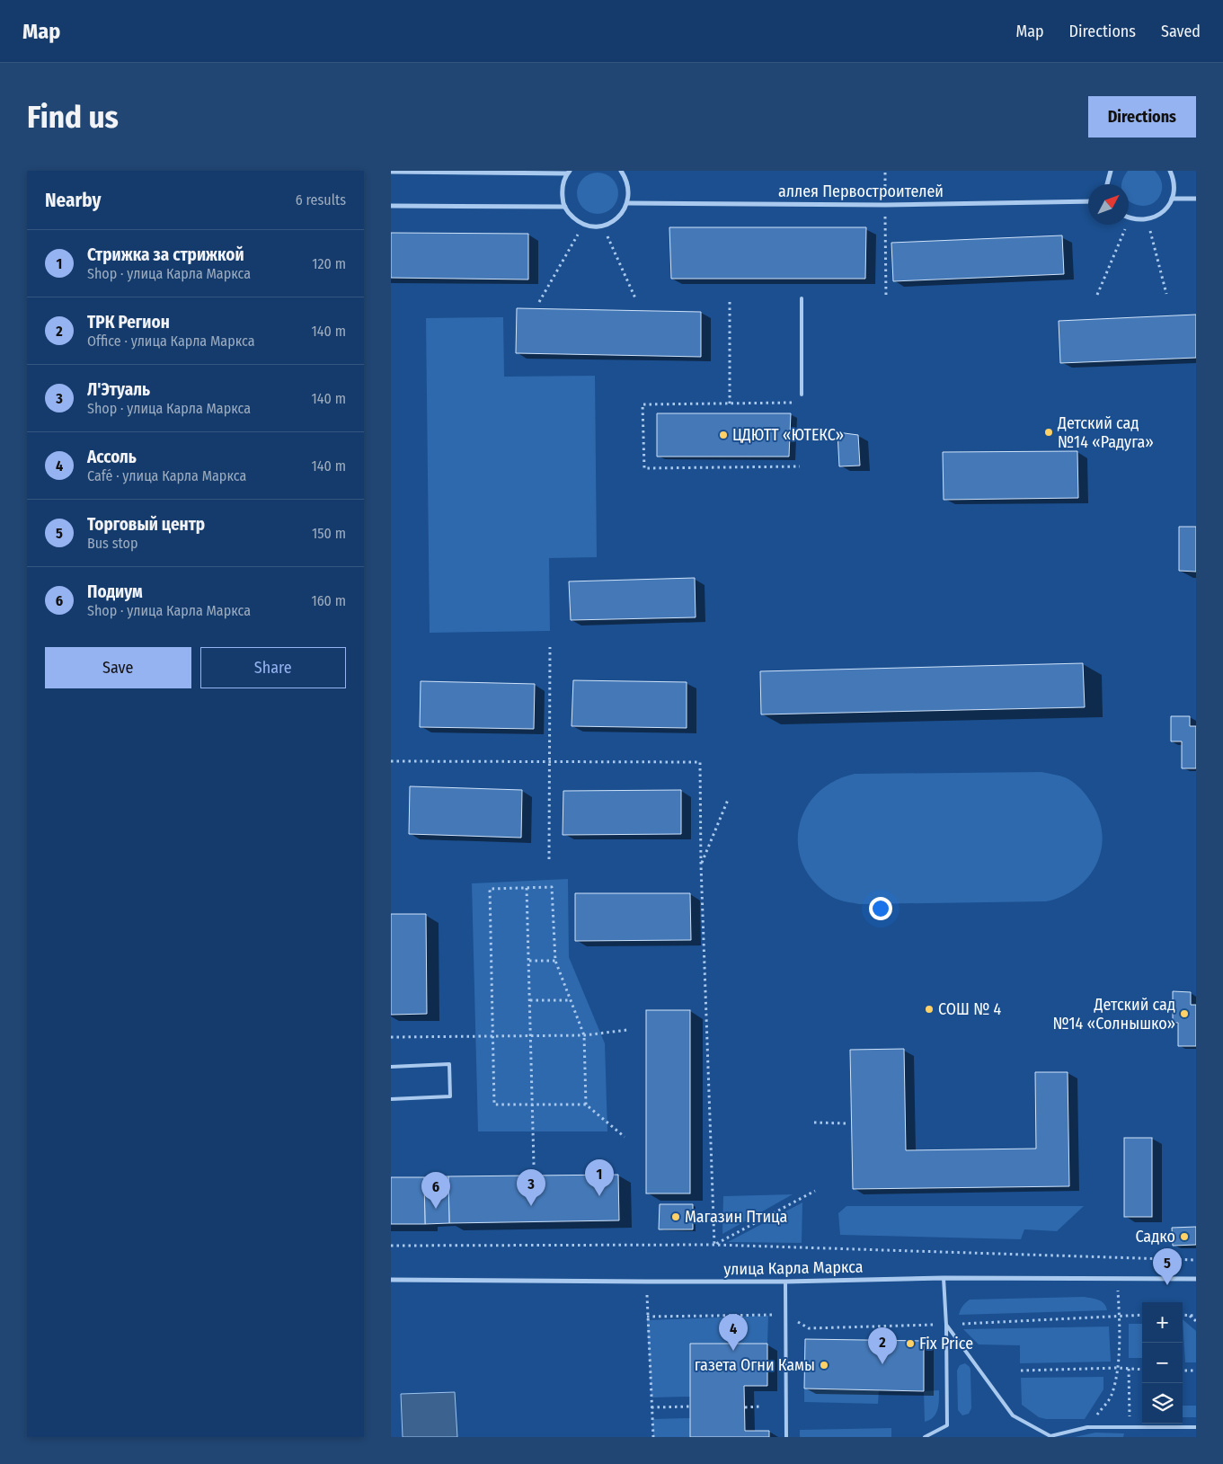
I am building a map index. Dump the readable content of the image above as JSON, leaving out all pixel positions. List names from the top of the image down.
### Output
{
  "streets": {
    "street": ["аллея Первостроителей", "улица Карла Маркса"]
  },
  "places": [
    "Детский сад №14 «Радуга»",
    "ЦДЮТТ «ЮТЕКС»",
    "СОШ № 4",
    "Детский сад №14 «Солнышко»",
    "Магазин Птица",
    "Садко",
    "Fix Price",
    "газета Огни Камы"
  ],
  "north": "top right",
  "page": {
    "header": "Map",
    "nav": ["Map", "Directions", "Saved"],
    "buttons": [
      "Directions",
      ["Save", "Share"]
    ],
    "title": "Find us",
    "heading": ["Nearby", "6 results"],
    "list": [
      {
        "mark": "1",
        "name": "Стрижка за стрижкой",
        "note": "Shop · улица Карла Маркса",
        "value": "120 m"
      },
      {
        "mark": "2",
        "name": "ТРК Регион",
        "note": "Office · улица Карла Маркса",
        "value": "140 m"
      },
      {
        "mark": "3",
        "name": "Л'Этуаль",
        "note": "Shop · улица Карла Маркса",
        "value": "140 m"
      },
      {
        "mark": "4",
        "name": "Ассоль",
        "note": "Café · улица Карла Маркса",
        "value": "140 m"
      },
      {
        "mark": "5",
        "name": "Торговый центр",
        "note": "Bus stop",
        "value": "150 m"
      },
      {
        "mark": "6",
        "name": "Подиум",
        "note": "Shop · улица Карла Маркса",
        "value": "160 m"
      }
    ],
    "pins": [
      "1",
      "3",
      "6",
      "5",
      "4",
      "2"
    ],
    "map_buttons": ["+", "−"]
  }
}
